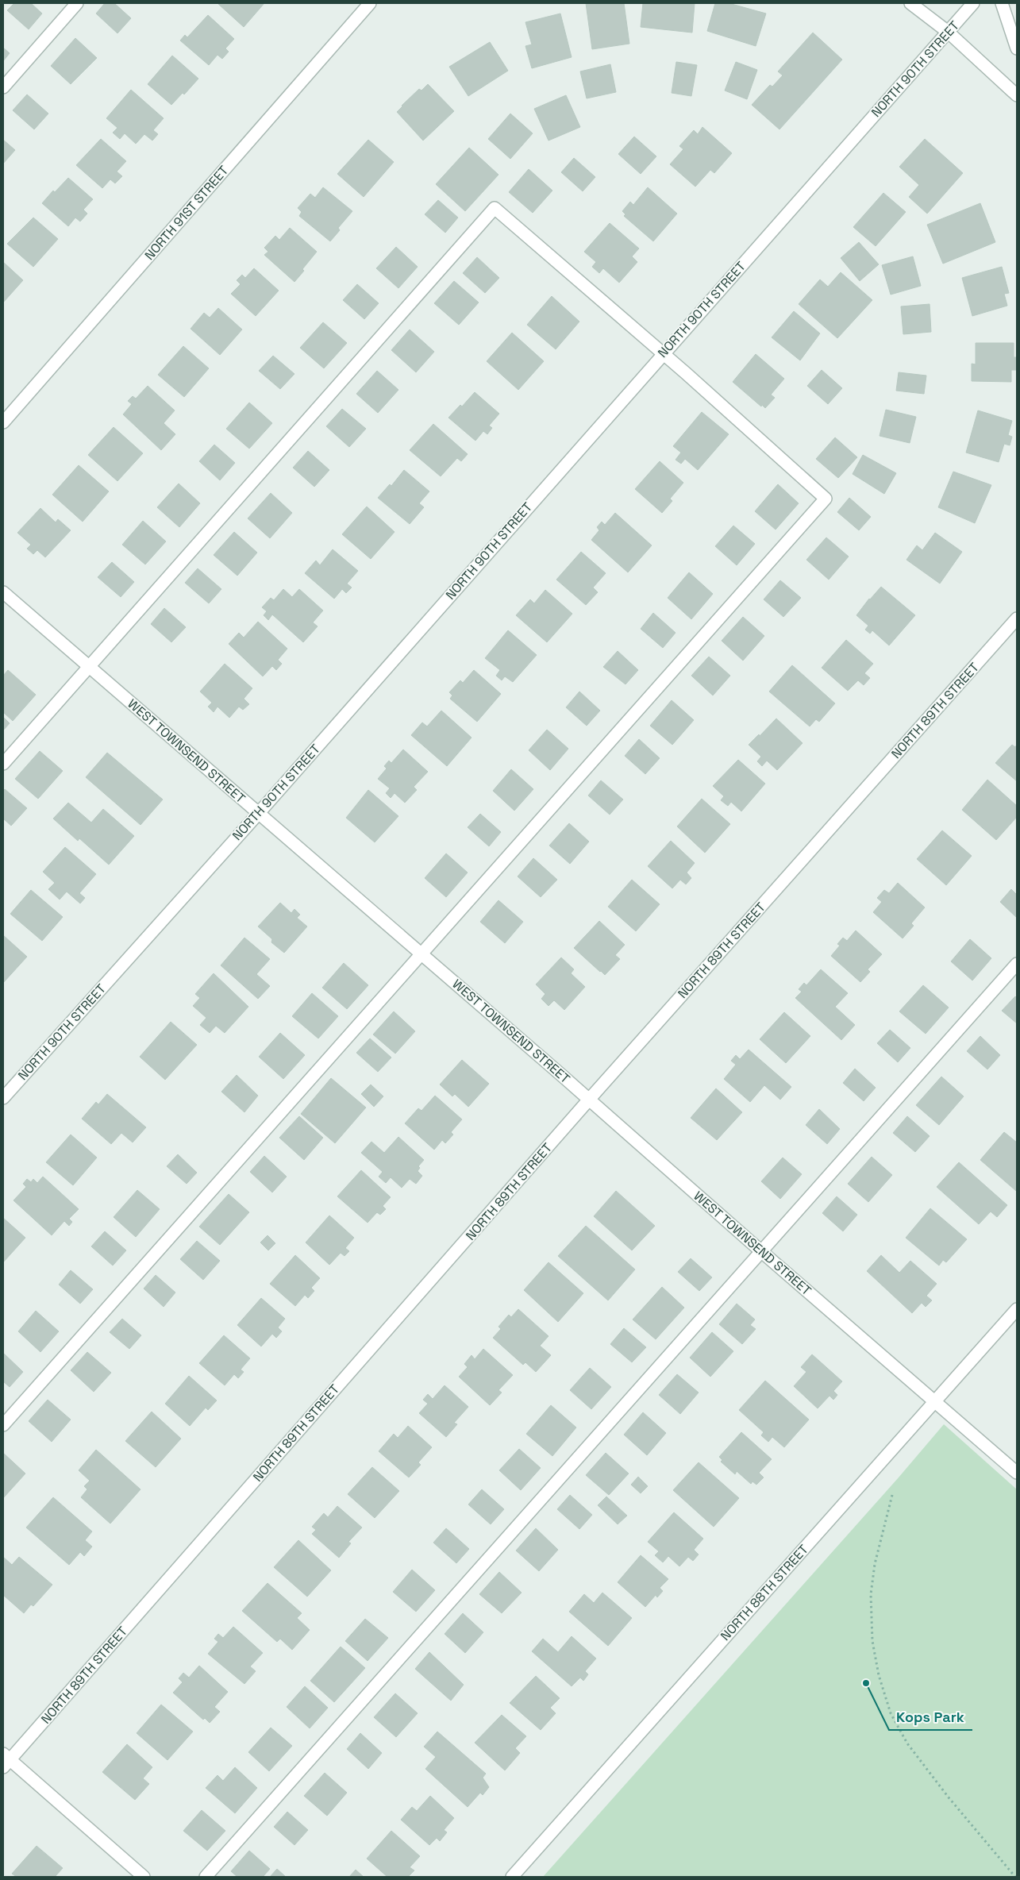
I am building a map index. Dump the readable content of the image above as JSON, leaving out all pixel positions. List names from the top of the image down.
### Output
{
  "streets": {
    "street": [
      "NORTH 90TH STREET",
      "NORTH 91ST STREET",
      "NORTH 89TH STREET",
      "WEST TOWNSEND STREET",
      "NORTH 88TH STREET"
    ]
  },
  "crossings": [
    ["NORTH 90TH STREET", "WEST TOWNSEND STREET"],
    ["NORTH 89TH STREET", "WEST TOWNSEND STREET"],
    ["WEST TOWNSEND STREET", "NORTH 88TH STREET"]
  ],
  "places": ["Kops Park"]
}
